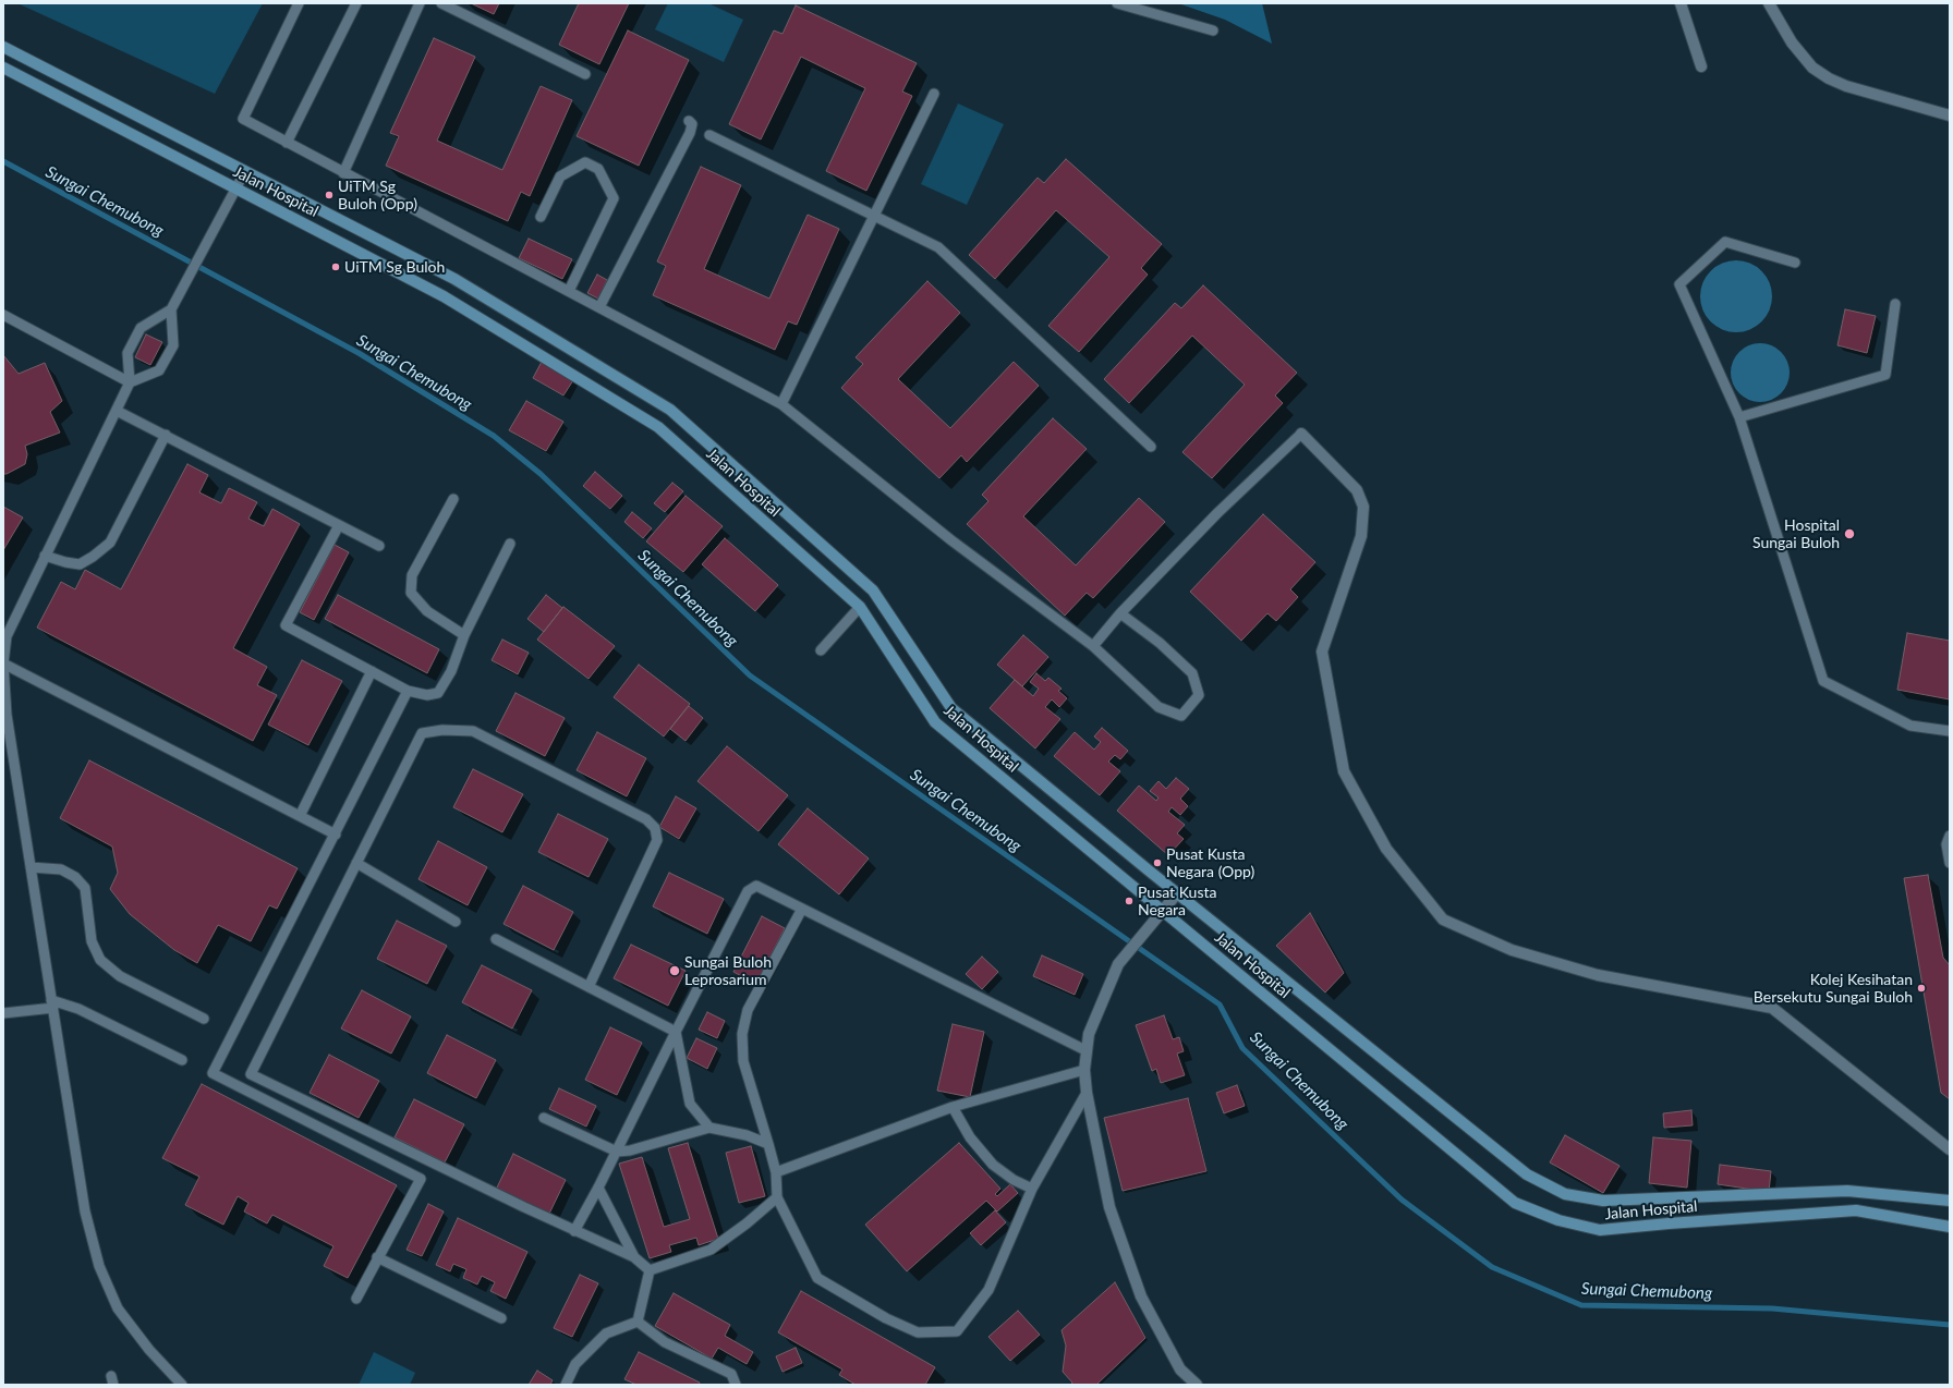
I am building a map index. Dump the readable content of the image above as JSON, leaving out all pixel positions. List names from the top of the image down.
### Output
{
  "streets": {
    "main road": ["Jalan Hospital"]
  },
  "water": ["Sungai Chemubong"],
  "places": [
    "UiTM Sg Buloh (Opp)",
    "UiTM Sg Buloh",
    "Hospital Sungai Buloh",
    "Pusat Kusta Negara (Opp)",
    "Pusat Kusta Negara",
    "Sungai Buloh Leprosarium",
    "Kolej Kesihatan Bersekutu Sungai Buloh"
  ]
}
